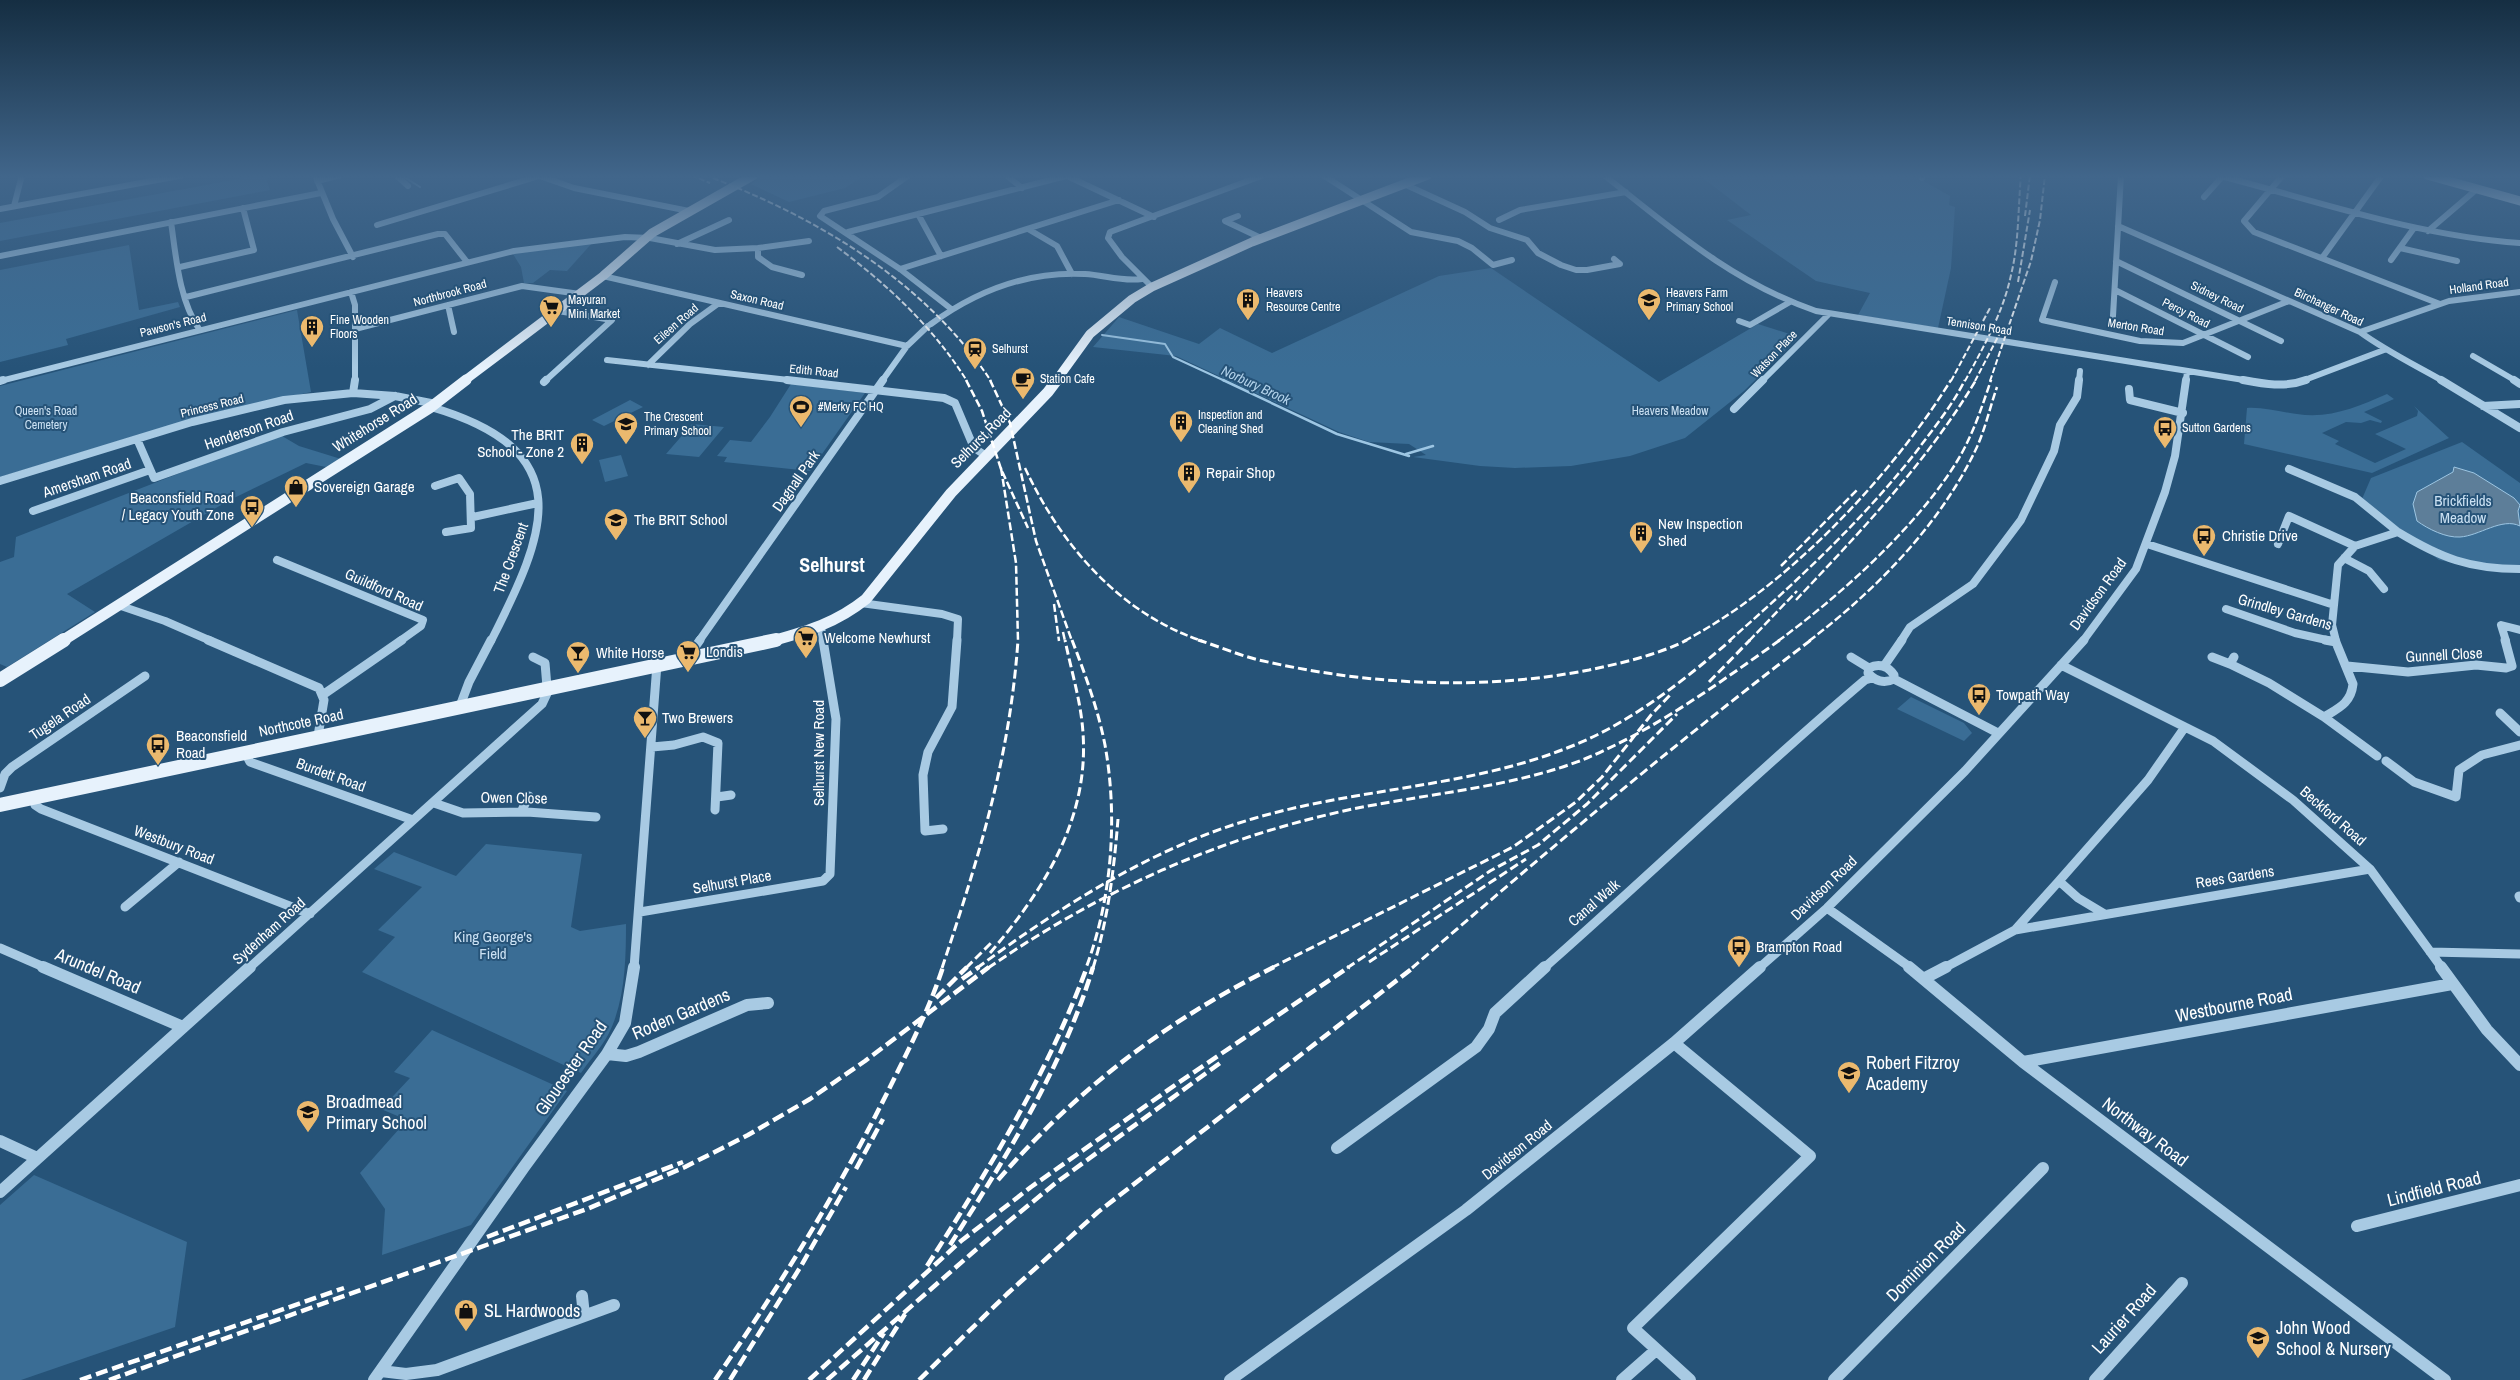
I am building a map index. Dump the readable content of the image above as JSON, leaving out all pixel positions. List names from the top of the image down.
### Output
{
  "streets": {
    "main road": ["Whitehorse Road", "Selhurst Road", "Northcote Road"],
    "street": [
      "Holland Road",
      "Northbrook Road",
      "Sidney Road",
      "Saxon Road",
      "Birchanger Road",
      "Percy Road",
      "Eileen Road",
      "Pawson's Road",
      "Tennison Road",
      "Merton Road",
      "Watson Place",
      "Edith Road",
      "Princess Road",
      "Henderson Road",
      "Amersham Road",
      "Dagnall Park",
      "The Crescent",
      "Guildford Road",
      "Davidson Road",
      "Grindley Gardens",
      "Gunnell Close",
      "Tugela Road",
      "Selhurst New Road",
      "Burdett Road",
      "Owen Close",
      "Beckford Road",
      "Westbury Road",
      "Rees Gardens",
      "Selhurst Place",
      "Canal Walk",
      "Sydenham Road",
      "Arundel Road",
      "Westbourne Road",
      "Roden Gardens",
      "Gloucester Road",
      "Northway Road",
      "Lindfield Road",
      "Dominion Road",
      "Laurier Road"
    ]
  },
  "crossings": [
    ["Holland Road", "Birchanger Road"],
    ["Northbrook Road", "Whitehorse Road"],
    ["Sidney Road", "Merton Road"],
    ["Saxon Road", "Eileen Road"],
    ["Saxon Road", "Whitehorse Road"],
    ["Saxon Road", "Dagnall Park"],
    ["Birchanger Road", "Tennison Road"],
    ["Birchanger Road", "Merton Road"],
    ["Percy Road", "Merton Road"],
    ["Eileen Road", "Edith Road"],
    ["Tennison Road", "Watson Place"],
    ["Tennison Road", "Davidson Road"],
    ["Edith Road", "Selhurst Road"],
    ["Edith Road", "Dagnall Park"],
    ["Princess Road", "Whitehorse Road"],
    ["Princess Road", "Henderson Road"],
    ["Princess Road", "The Crescent"],
    ["Whitehorse Road", "The Crescent"],
    ["Henderson Road", "Amersham Road"],
    ["Selhurst Road", "Dagnall Park"],
    ["Selhurst Road", "Northcote Road"],
    ["Selhurst Road", "Selhurst New Road"],
    ["Selhurst Road", "Sydenham Road"],
    ["Selhurst Road", "Gloucester Road"],
    ["The Crescent", "Northcote Road"],
    ["Davidson Road", "Beckford Road"],
    ["Davidson Road", "Northway Road"],
    ["Northcote Road", "Burdett Road"],
    ["Northcote Road", "Westbury Road"],
    ["Northcote Road", "Sydenham Road"],
    ["Selhurst New Road", "Selhurst Place"],
    ["Burdett Road", "Sydenham Road"],
    ["Owen Close", "Sydenham Road"],
    ["Beckford Road", "Rees Gardens"],
    ["Beckford Road", "Westbourne Road"],
    ["Westbury Road", "Sydenham Road"],
    ["Rees Gardens", "Northway Road"],
    ["Selhurst Place", "Gloucester Road"],
    ["Sydenham Road", "Arundel Road"],
    ["Westbourne Road", "Northway Road"],
    ["Roden Gardens", "Gloucester Road"]
  ],
  "districts": ["Selhurst"],
  "water": ["Norbury Brook"],
  "parks": [
    "Queen's Road Cemetery",
    "Heavers Meadow",
    "Brickfields Meadow",
    "King George's Field"
  ],
  "places": {
    "building": [
      "Heavers Resource Centre",
      "Fine Wooden Floors",
      "Inspection and Cleaning Shed",
      "The BRIT School - Zone 2",
      "Repair Shop",
      "New Inspection Shed"
    ],
    "school or university": [
      "Heavers Farm Primary School",
      "The Crescent Primary School",
      "The BRIT School",
      "Robert Fitzroy Academy",
      "Broadmead Primary School",
      "John Wood School & Nursery"
    ],
    "supermarket": ["Mayuran Mini Market", "Welcome Newhurst", "Londis"],
    "station": ["Selhurst"],
    "cafe": ["Station Cafe"],
    "sports": ["#Merky FC HQ"],
    "bus stop": [
      "Sutton Gardens",
      "Beaconsfield Road / Legacy Youth Zone",
      "Christie Drive",
      "Towpath Way",
      "Beaconsfield Road",
      "Brampton Road"
    ],
    "shop": ["Sovereign Garage", "SL Hardwoods"],
    "bar": ["White Horse", "Two Brewers"]
  }
}
